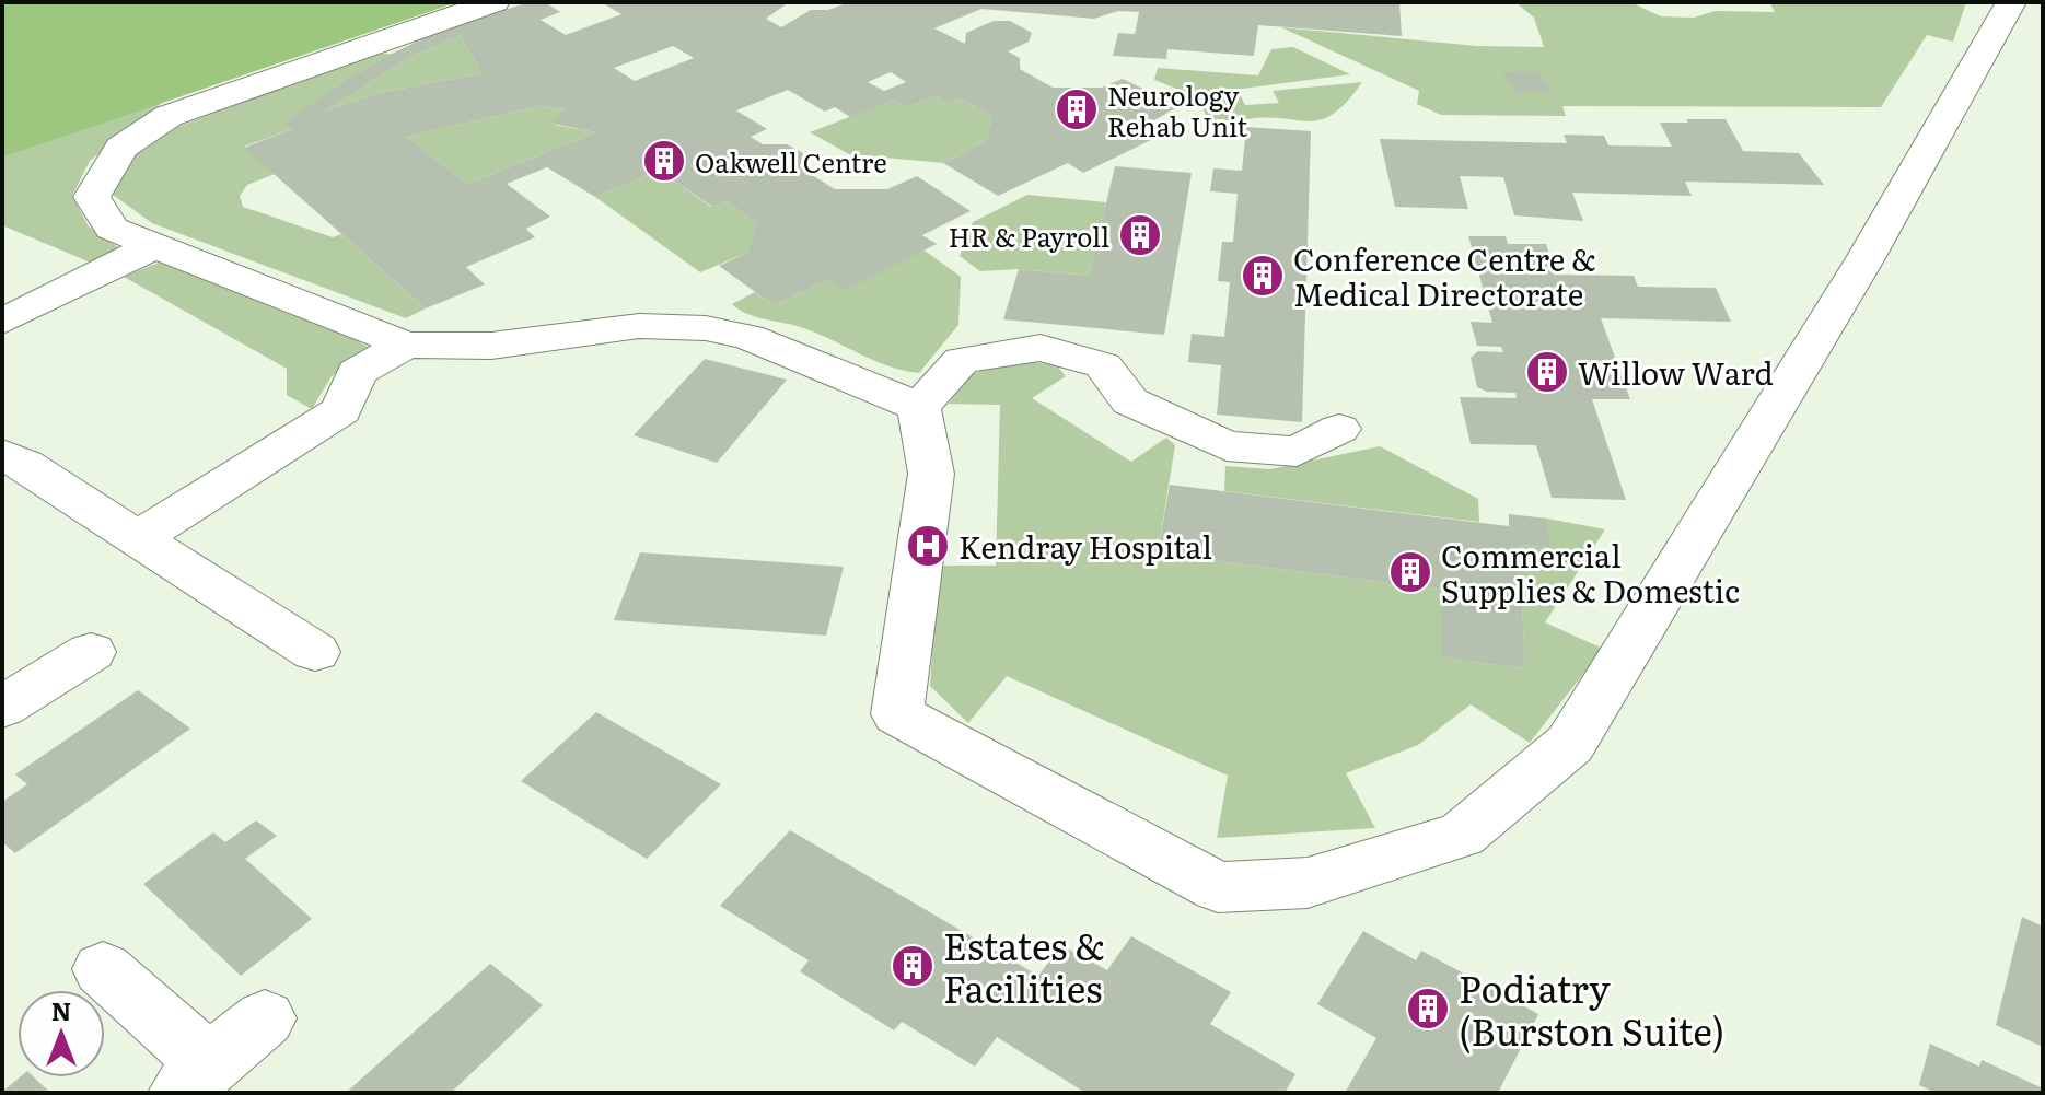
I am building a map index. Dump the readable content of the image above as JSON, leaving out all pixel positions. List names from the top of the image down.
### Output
{
  "places": {
    "building": [
      "Neurology Rehab Unit",
      "Oakwell Centre",
      "HR & Payroll",
      "Conference Centre & Medical Directorate",
      "Willow Ward",
      "Commercial Supplies & Domestic",
      "Estates & Facilities",
      "Podiatry (Burston Suite)"
    ],
    "hospital": ["Kendray Hospital"]
  },
  "north": "top"
}
